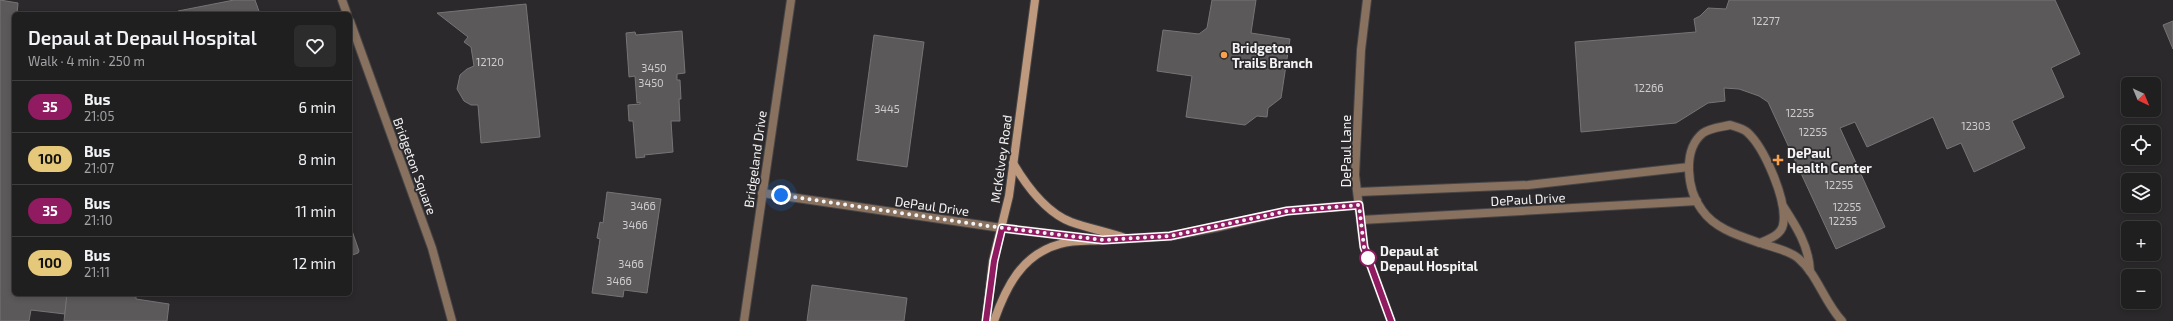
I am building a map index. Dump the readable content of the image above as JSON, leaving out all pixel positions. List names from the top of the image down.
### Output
{
  "streets": {
    "street": [
      "DePaul Lane",
      "Bridgeland Drive",
      "McKelvey Road",
      "Bridgeton Square",
      "DePaul Drive"
    ]
  },
  "crossings": [
    ["DePaul Lane", "DePaul Drive"],
    ["Bridgeland Drive", "DePaul Drive"],
    ["McKelvey Road", "DePaul Drive"]
  ],
  "places": {
    "other": ["Bridgeton Trails Branch", "Depaul at Depaul Hospital"],
    "health": ["DePaul Health Center"]
  },
  "lines": ["bus line 35"],
  "house_numbers": [
    "12277",
    "12120",
    "3450",
    "3450",
    "12266",
    "3445",
    "12255",
    "12303",
    "12255",
    "12255",
    "3466",
    "12255",
    "12255",
    "3466",
    "3466",
    "3466"
  ],
  "north": "bottom right",
  "page": {
    "heading": ["Depaul at Depaul Hospital", "Walk · 4 min · 250 m"],
    "map_buttons": ["+", "−"],
    "list": [
      {
        "mark": "35",
        "name": "Bus",
        "note": "21:05",
        "value": "6 min"
      },
      {
        "mark": "100",
        "name": "Bus",
        "note": "21:07",
        "value": "8 min"
      },
      {
        "mark": "35",
        "name": "Bus",
        "note": "21:10",
        "value": "11 min"
      },
      {
        "mark": "100",
        "name": "Bus",
        "note": "21:11",
        "value": "12 min"
      }
    ]
  }
}
